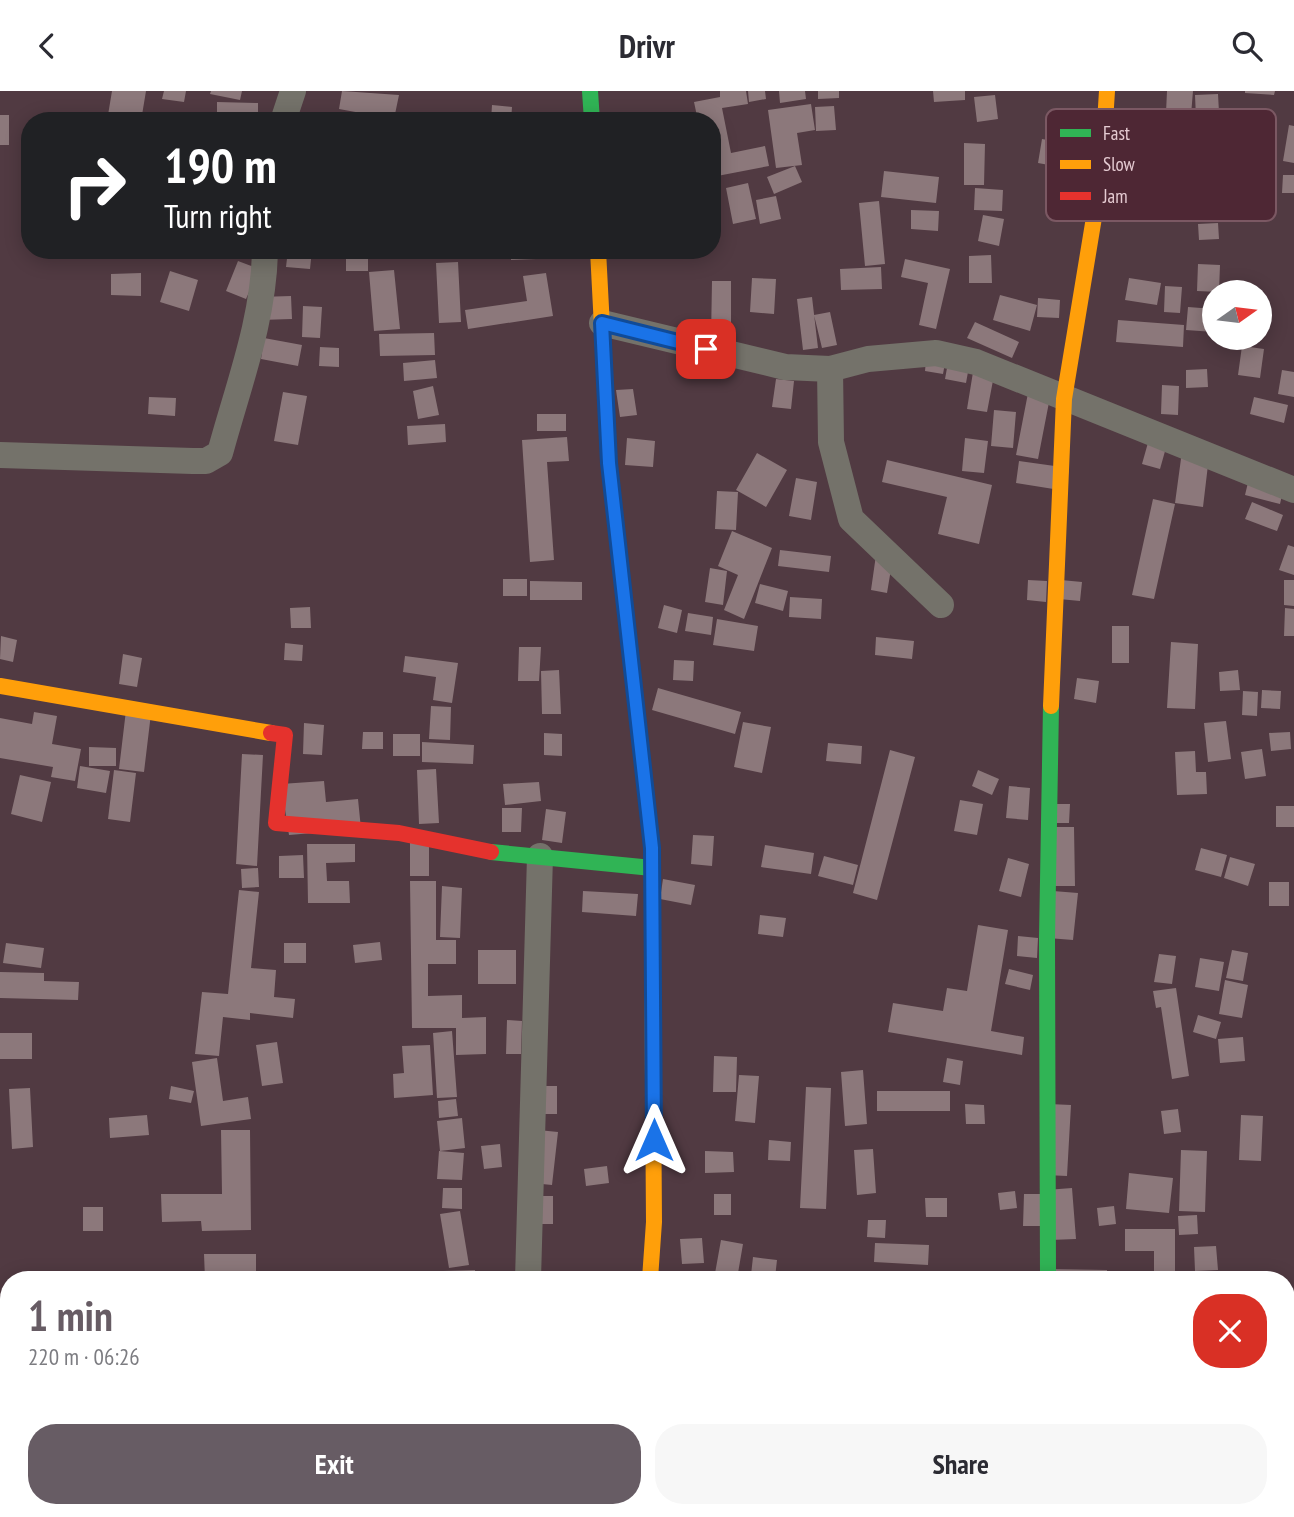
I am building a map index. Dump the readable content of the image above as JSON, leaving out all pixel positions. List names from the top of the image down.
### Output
{
  "legend": ["Fast", "Slow", "Jam"],
  "north": "right",
  "page": {
    "header": "Drivr",
    "turn": ["190 m", "Turn right"],
    "heading": ["1 min", "220 m · 06:26"],
    "buttons": ["Exit", "Share"]
  }
}
